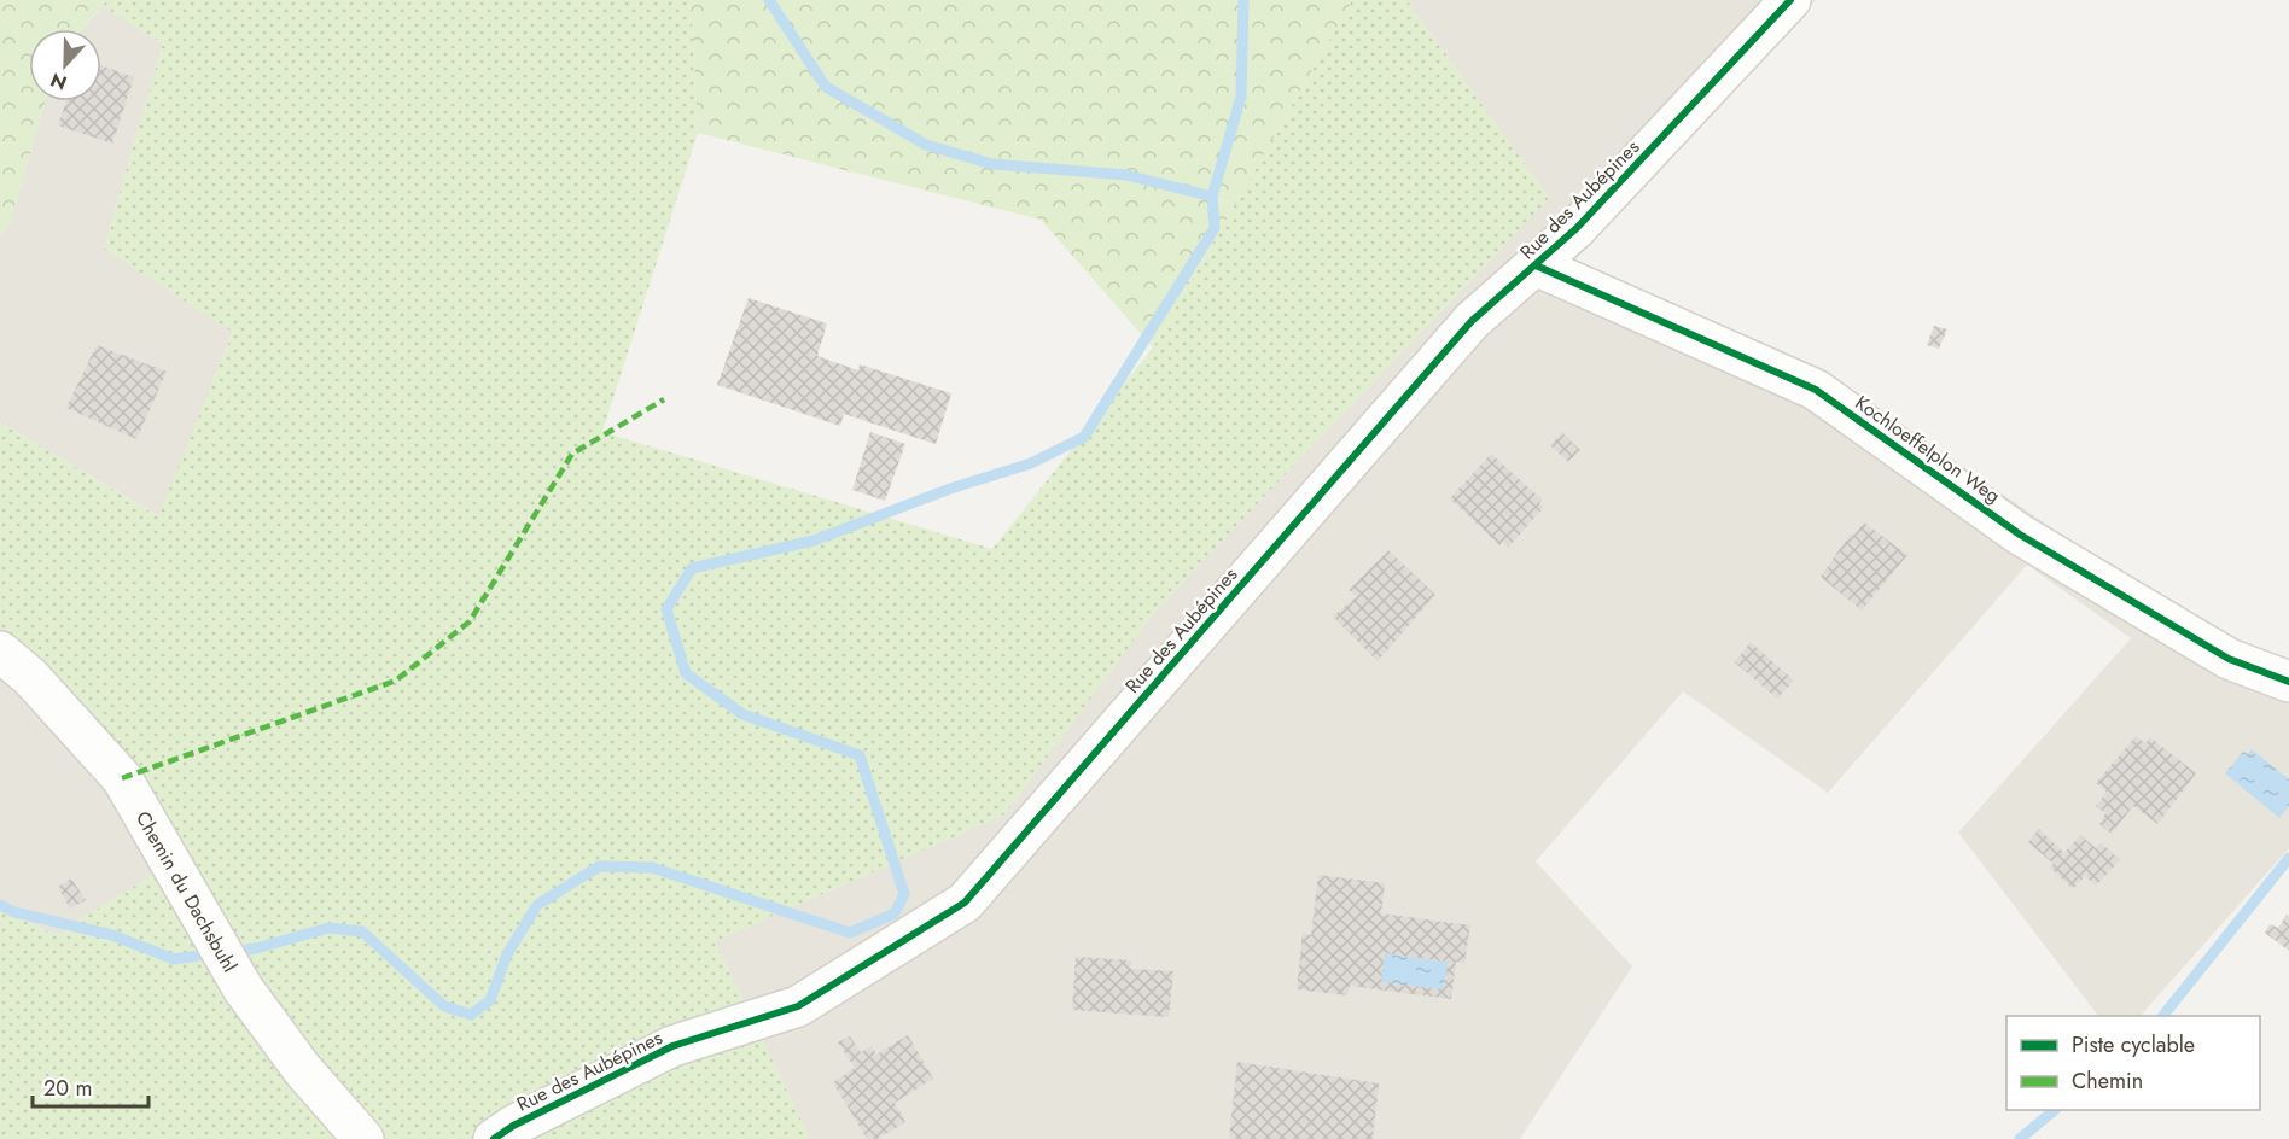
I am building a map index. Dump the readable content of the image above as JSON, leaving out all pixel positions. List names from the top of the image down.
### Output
{
  "streets": {
    "street": ["Rue des Aubépines", "Kochloeffelplon Weg", "Chemin du Dachsbuhl"]
  },
  "crossings": [
    ["Rue des Aubépines", "Kochloeffelplon Weg"]
  ],
  "legend": ["Piste cyclable", "Chemin"],
  "scale_bar": "20 m",
  "north": "bottom"
}
